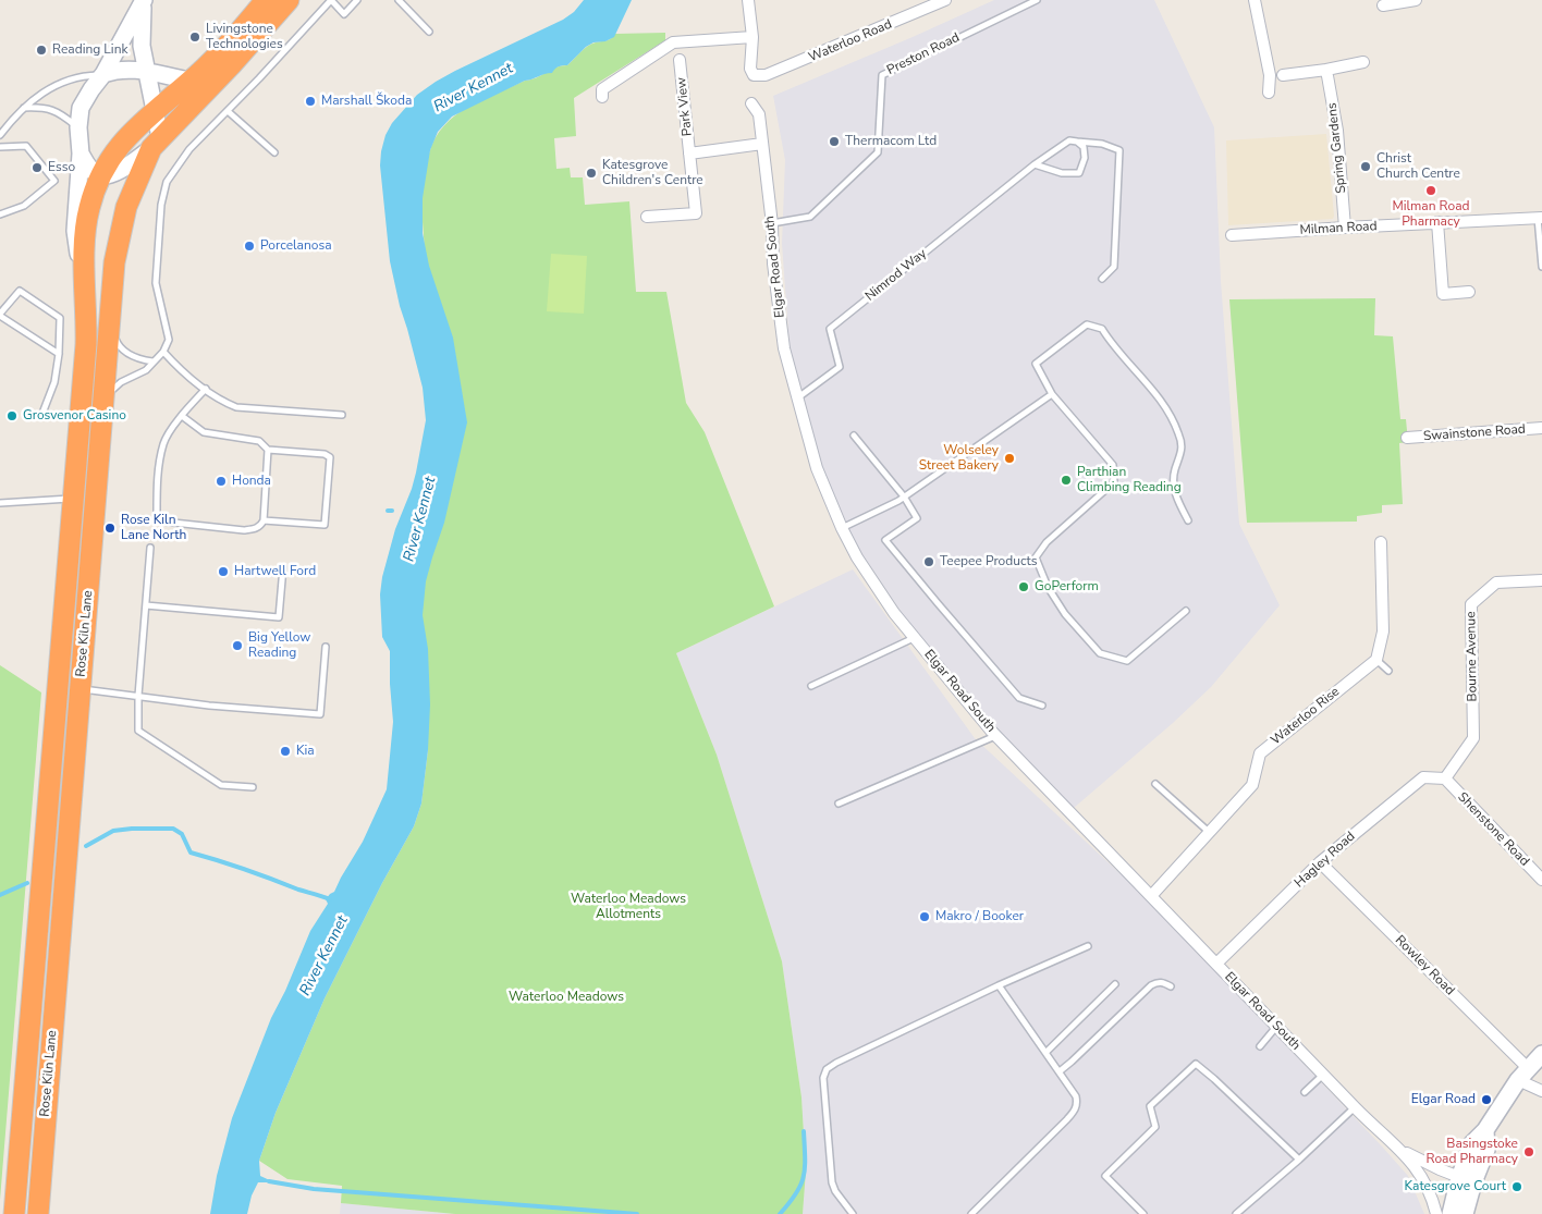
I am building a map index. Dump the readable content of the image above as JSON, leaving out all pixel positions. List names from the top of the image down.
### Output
{
  "streets": {
    "highway": ["Rose Kiln Lane"],
    "street": [
      "Waterloo Road",
      "Park View",
      "Spring Gardens",
      "Milman Road",
      "Elgar Road South",
      "Swainstone Road",
      "Bourne Avenue",
      "Waterloo Rise",
      "Shenstone Road",
      "Hagley Road",
      "Rowley Road"
    ],
    "lane": ["Preston Road", "Nimrod Way"]
  },
  "crossings": [
    ["Preston Road", "Elgar Road South"],
    ["Park View", "Elgar Road South"],
    ["Spring Gardens", "Milman Road"],
    ["Elgar Road South", "Nimrod Way"],
    ["Elgar Road South", "Waterloo Rise"],
    ["Elgar Road South", "Hagley Road"],
    ["Bourne Avenue", "Shenstone Road"],
    ["Bourne Avenue", "Hagley Road"],
    ["Shenstone Road", "Hagley Road"],
    ["Hagley Road", "Rowley Road"]
  ],
  "water": ["River Kennet"],
  "parks": ["Waterloo Meadows Allotments", "Waterloo Meadows"],
  "places": [
    "Livingstone Technologies",
    "Reading Link",
    "Marshall Škoda",
    "Thermacom Ltd",
    "Christ Church Centre",
    "Esso",
    "Katesgrove Children's Centre",
    "Milman Road Pharmacy",
    "Porcelanosa",
    "Grosvenor Casino",
    "Wolseley Street Bakery",
    "Parthian Climbing Reading",
    "Honda",
    "Rose Kiln Lane North",
    "Teepee Products",
    "Hartwell Ford",
    "GoPerform",
    "Big Yellow Reading",
    "Kia",
    "Makro / Booker",
    "Elgar Road",
    "Basingstoke Road Pharmacy",
    "Katesgrove Court"
  ]
}
